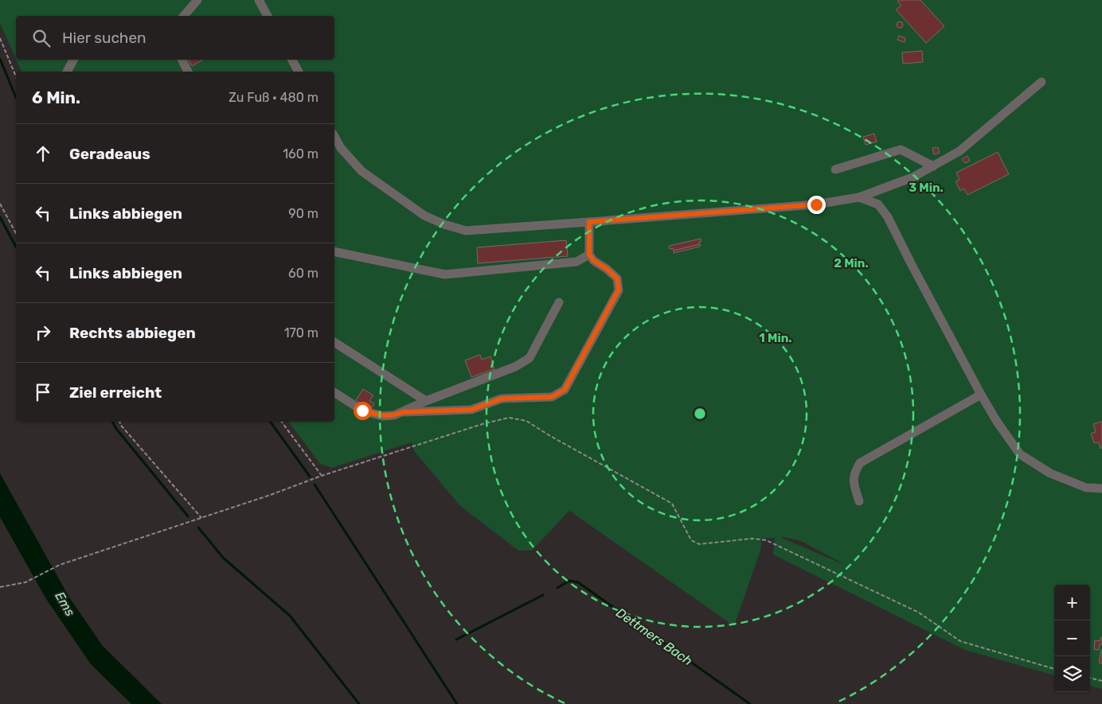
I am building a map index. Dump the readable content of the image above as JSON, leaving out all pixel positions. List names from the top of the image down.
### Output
{
  "water": ["Ems", "Dettmers Bach"],
  "page": {
    "search": "Hier suchen",
    "heading": ["6 Min.", "Zu Fuß · 480 m"],
    "list": [
      ["Geradeaus", "160 m"],
      ["Links abbiegen", "90 m"],
      ["Links abbiegen", "60 m"],
      ["Rechts abbiegen", "170 m"],
      "Ziel erreicht"
    ],
    "map_buttons": ["+", "−"]
  },
  "rings": ["3 Min.", "2 Min.", "1 Min."]
}
